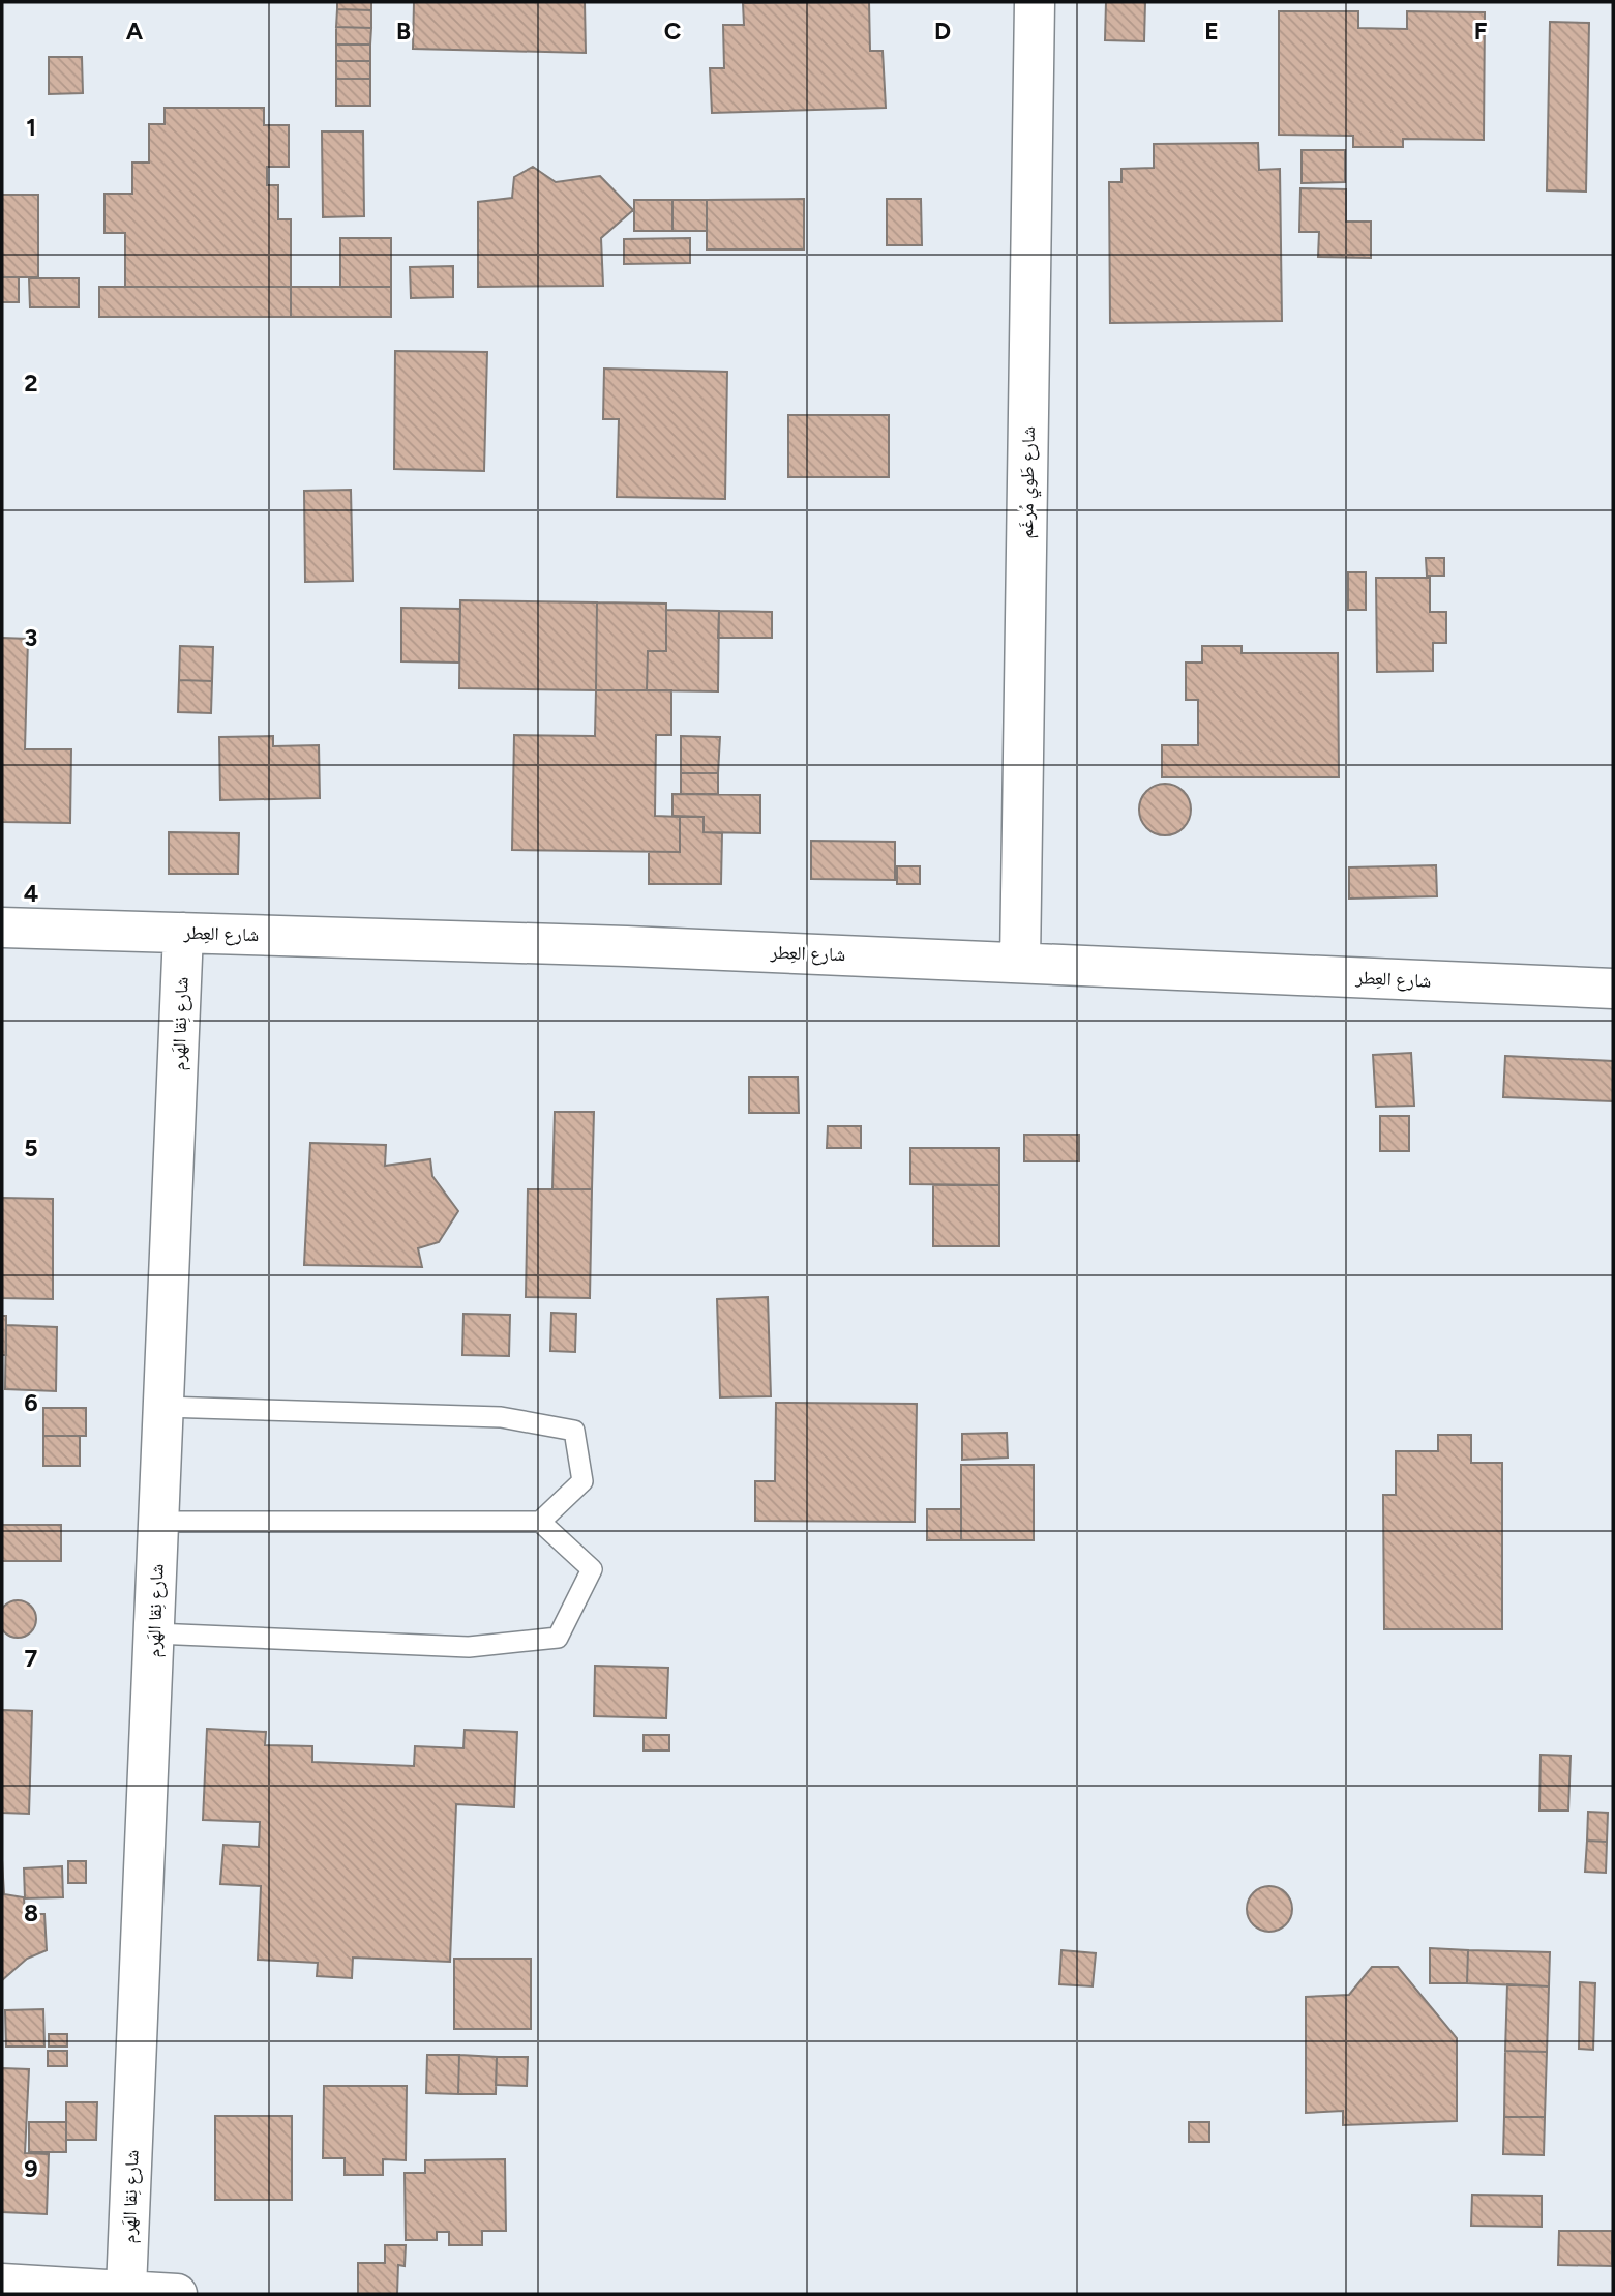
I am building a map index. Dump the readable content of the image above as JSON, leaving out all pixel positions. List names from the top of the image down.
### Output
{
  "streets": {
    "street": ["شارع طَوي مُرغَم", "شارع العِطر", "شارع نِقا الهَرم"]
  },
  "crossings": [
    ["شارع طَوي مُرغَم", "شارع العِطر"],
    ["شارع العِطر", "شارع نِقا الهَرم"]
  ],
  "grid": {
    "columns": [
      "A",
      "B",
      "C",
      "D",
      "E",
      "F"
    ],
    "rows": [
      "1",
      "2",
      "3",
      "4",
      "5",
      "6",
      "7",
      "8",
      "9"
    ]
  }
}
